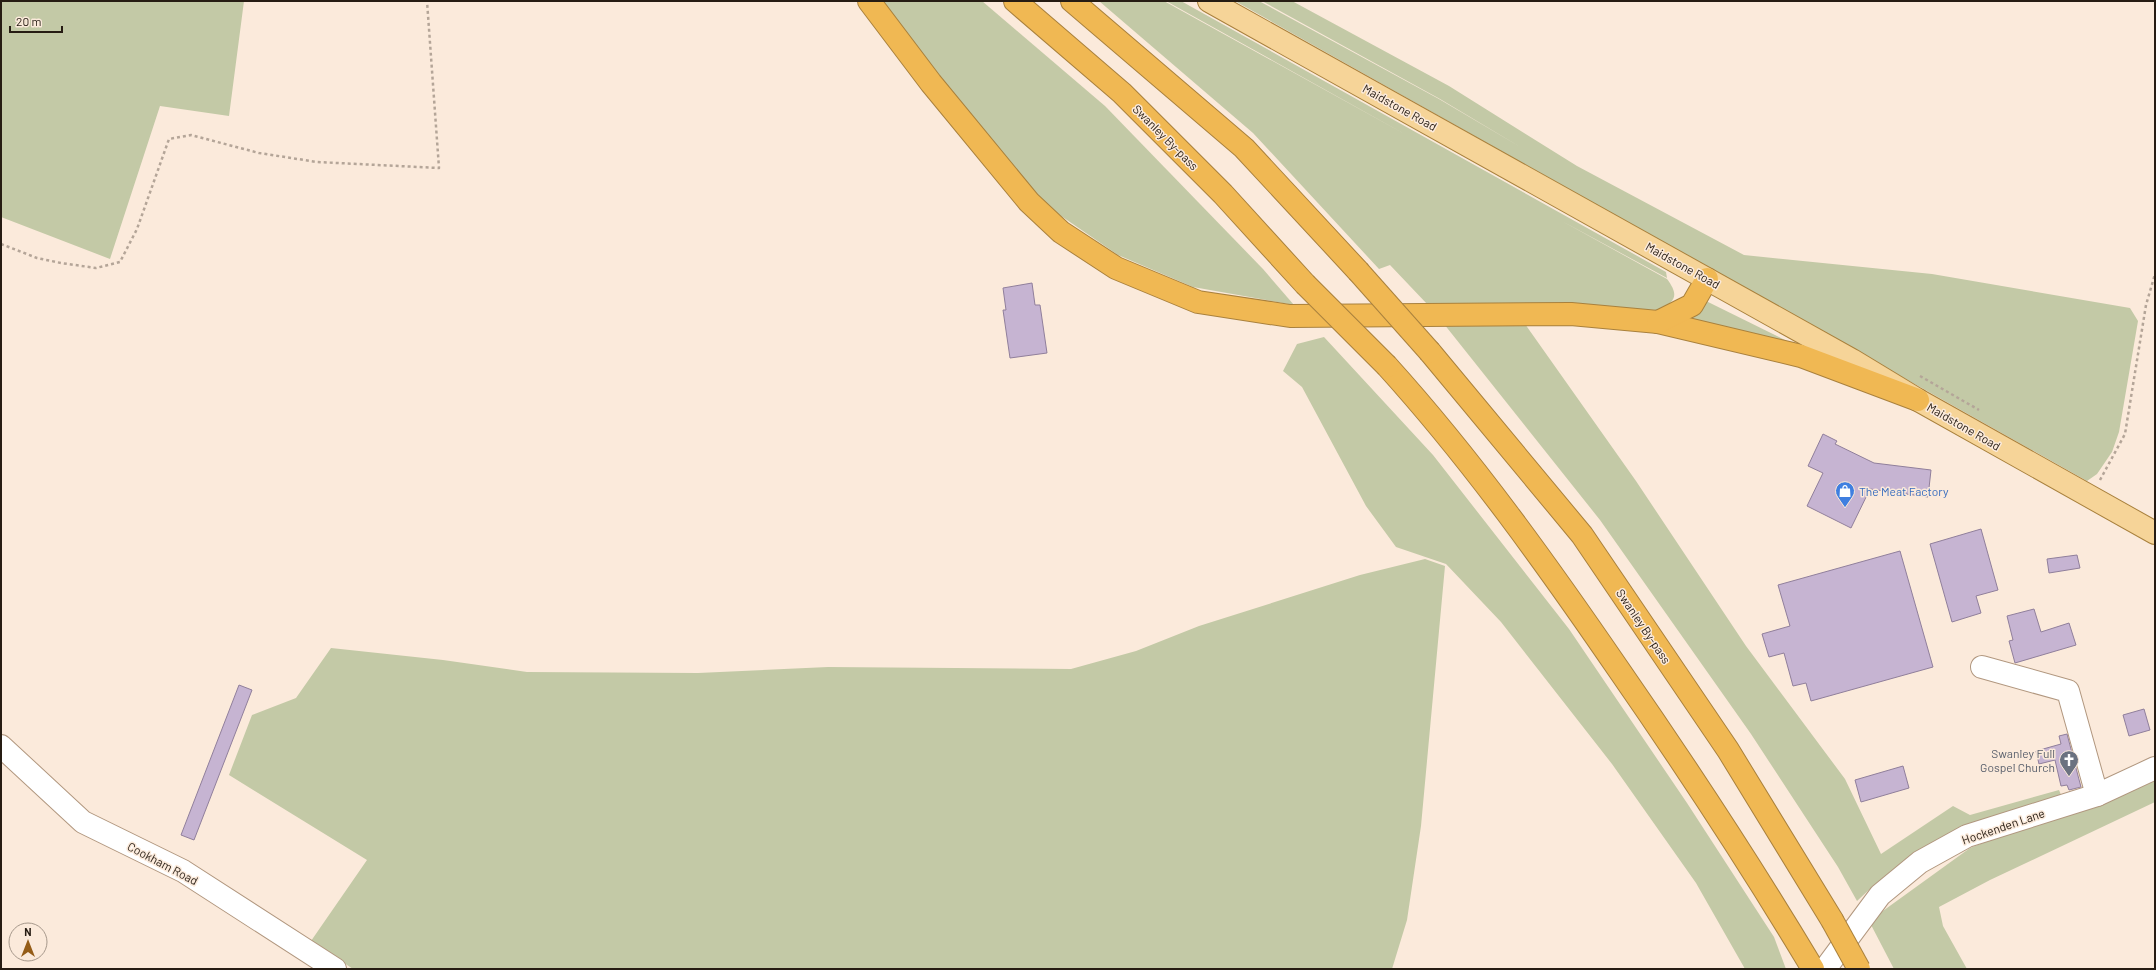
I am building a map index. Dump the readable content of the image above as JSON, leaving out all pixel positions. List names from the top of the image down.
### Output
{
  "streets": {
    "highway": ["Swanley By-pass"],
    "main road": ["Maidstone Road"],
    "street": ["Hockenden Lane", "Cookham Road"]
  },
  "places": {
    "shop": ["The Meat Factory"],
    "church": ["Swanley Full Gospel Church"]
  },
  "scale_bar": "20 m",
  "north": "top"
}
